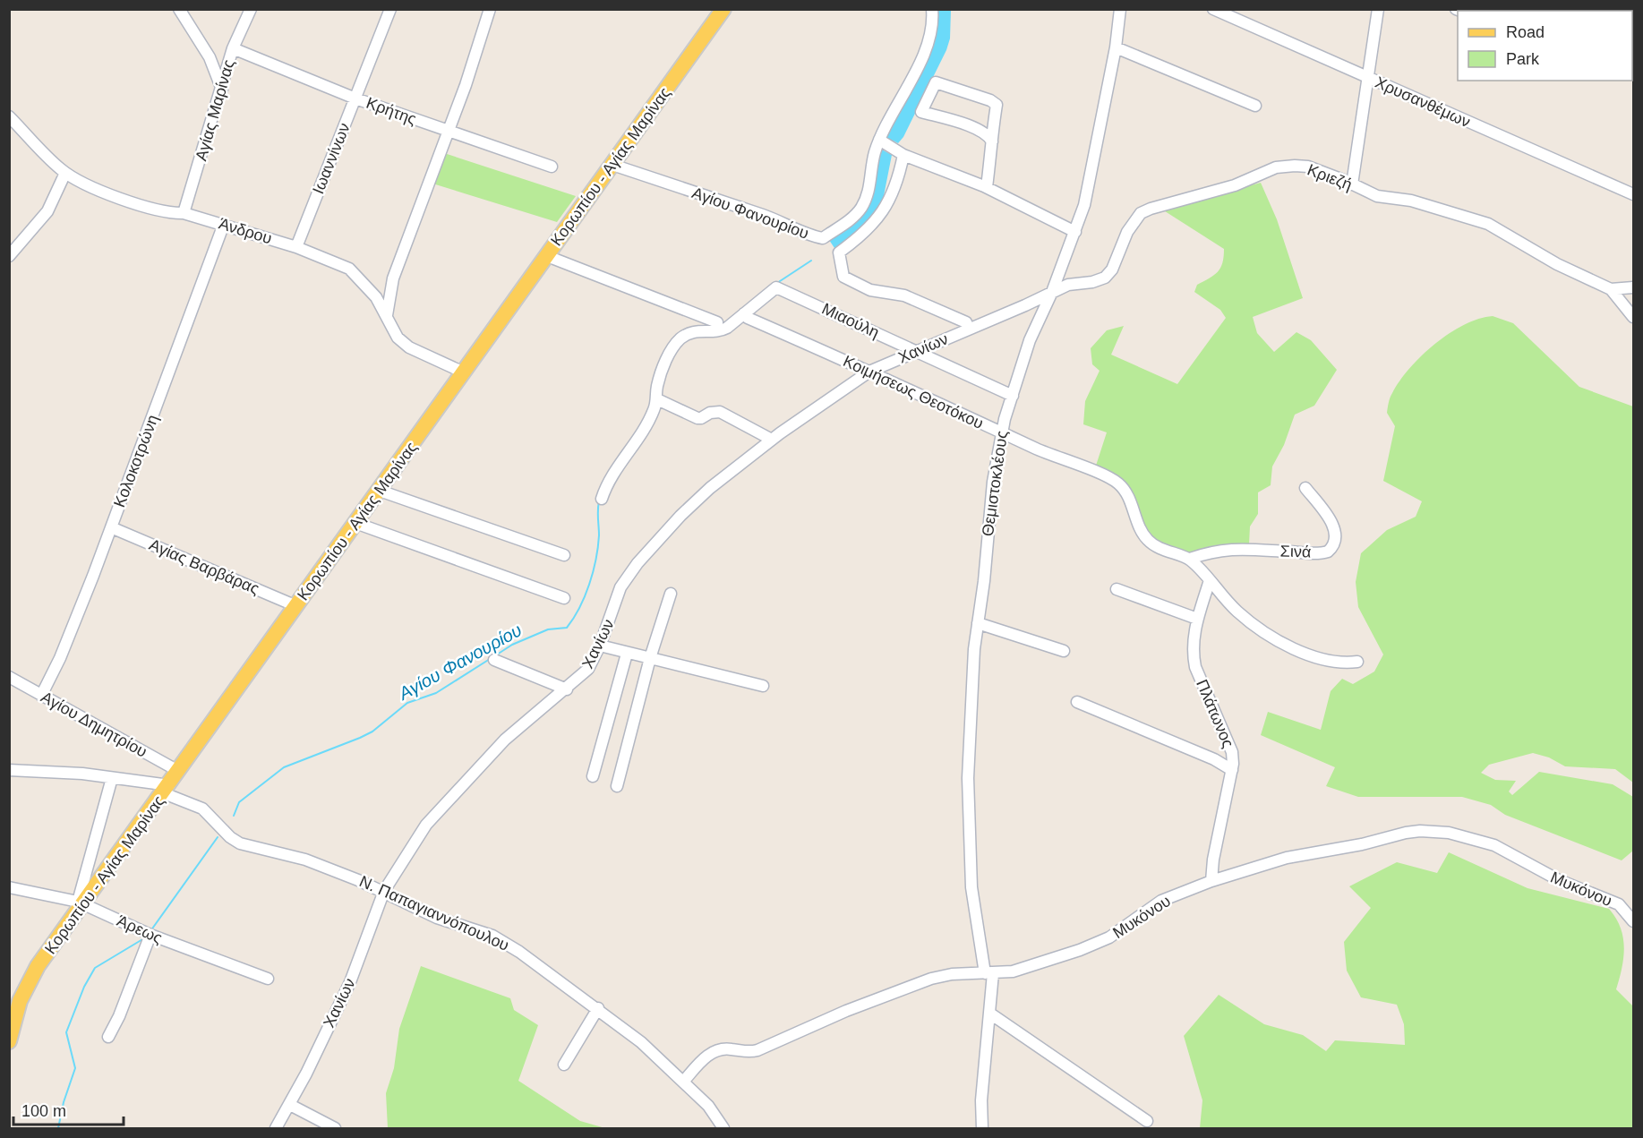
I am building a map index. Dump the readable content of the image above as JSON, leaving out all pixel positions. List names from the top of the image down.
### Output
{
  "streets": {
    "main road": ["Κορωπίου - Αγίας Μαρίνας"],
    "street": [
      "Χρυσανθέμων",
      "Αγίας Μαρίνας",
      "Κρήτης",
      "Ιωαννίνων",
      "Κριεζή",
      "Αγίου Φανουρίου",
      "Άνδρου",
      "Μιαούλη",
      "Χανίων",
      "Κοιμήσεως Θεοτόκου",
      "Κολοκοτρώνη",
      "Θεμιστοκλέους",
      "Σινά",
      "Αγίας Βαρβάρας",
      "Πλάτωνος",
      "Αγίου Δημητρίου",
      "Μυκόνου",
      "Ν. Παπαγιαννόπουλου",
      "Άρεως"
    ]
  },
  "crossings": [
    ["Αγίας Μαρίνας", "Κρήτης"],
    ["Αγίας Μαρίνας", "Άνδρου"],
    ["Κρήτης", "Ιωαννίνων"],
    ["Ιωαννίνων", "Άνδρου"],
    ["Κορωπίου - Αγίας Μαρίνας", "Αγίου Φανουρίου"],
    ["Κορωπίου - Αγίας Μαρίνας", "Άνδρου"],
    ["Κορωπίου - Αγίας Μαρίνας", "Αγίας Βαρβάρας"],
    ["Κορωπίου - Αγίας Μαρίνας", "Αγίου Δημητρίου"],
    ["Κορωπίου - Αγίας Μαρίνας", "Ν. Παπαγιαννόπουλου"],
    ["Κορωπίου - Αγίας Μαρίνας", "Άρεως"],
    ["Κριεζή", "Χανίων"],
    ["Κριεζή", "Θεμιστοκλέους"],
    ["Άνδρου", "Κολοκοτρώνη"],
    ["Μιαούλη", "Χανίων"],
    ["Μιαούλη", "Κοιμήσεως Θεοτόκου"],
    ["Μιαούλη", "Θεμιστοκλέους"],
    ["Χανίων", "Κοιμήσεως Θεοτόκου"],
    ["Χανίων", "Θεμιστοκλέους"],
    ["Χανίων", "Ν. Παπαγιαννόπουλου"],
    ["Κοιμήσεως Θεοτόκου", "Θεμιστοκλέους"],
    ["Κοιμήσεως Θεοτόκου", "Σινά"],
    ["Κοιμήσεως Θεοτόκου", "Πλάτωνος"],
    ["Κολοκοτρώνη", "Αγίας Βαρβάρας"],
    ["Κολοκοτρώνη", "Αγίου Δημητρίου"],
    ["Θεμιστοκλέους", "Μυκόνου"],
    ["Πλάτωνος", "Μυκόνου"],
    ["Μυκόνου", "Ν. Παπαγιαννόπουλου"]
  ],
  "water": ["Αγίου Φανουρίου"],
  "legend": ["Road", "Park"],
  "scale_bar": "100 m"
}
